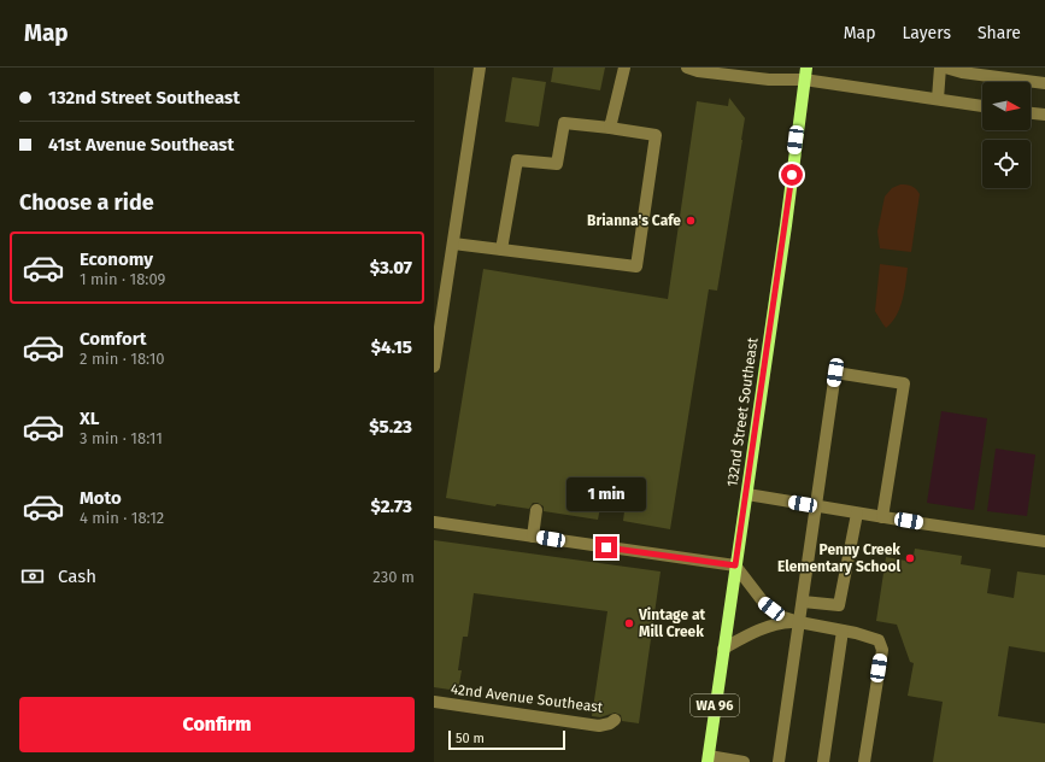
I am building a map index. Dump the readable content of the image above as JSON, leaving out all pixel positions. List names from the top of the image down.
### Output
{
  "streets": {
    "main road": ["132nd Street Southeast", "WA 96"],
    "street": ["42nd Avenue Southeast"]
  },
  "places": ["Brianna's Cafe", "Penny Creek Elementary School", "Vintage at Mill Creek"],
  "scale_bar": "50 m",
  "north": "right",
  "page": {
    "header": "Map",
    "nav": ["Map", "Layers", "Share"],
    "banner": ["132nd Street Southeast", "41st Avenue Southeast"],
    "heading": "Choose a ride",
    "list": [
      {
        "name": "Economy",
        "note": "1 min · 18:09",
        "value": "$3.07"
      },
      {
        "name": "Comfort",
        "note": "2 min · 18:10",
        "value": "$4.15"
      },
      {
        "name": "XL",
        "note": "3 min · 18:11",
        "value": "$5.23"
      },
      {
        "name": "Moto",
        "note": "4 min · 18:12",
        "value": "$2.73"
      }
    ],
    "bubble": "1 min",
    "pay": ["Cash", "230 m"],
    "buttons": "Confirm",
    "scale": "50 m"
  }
}
